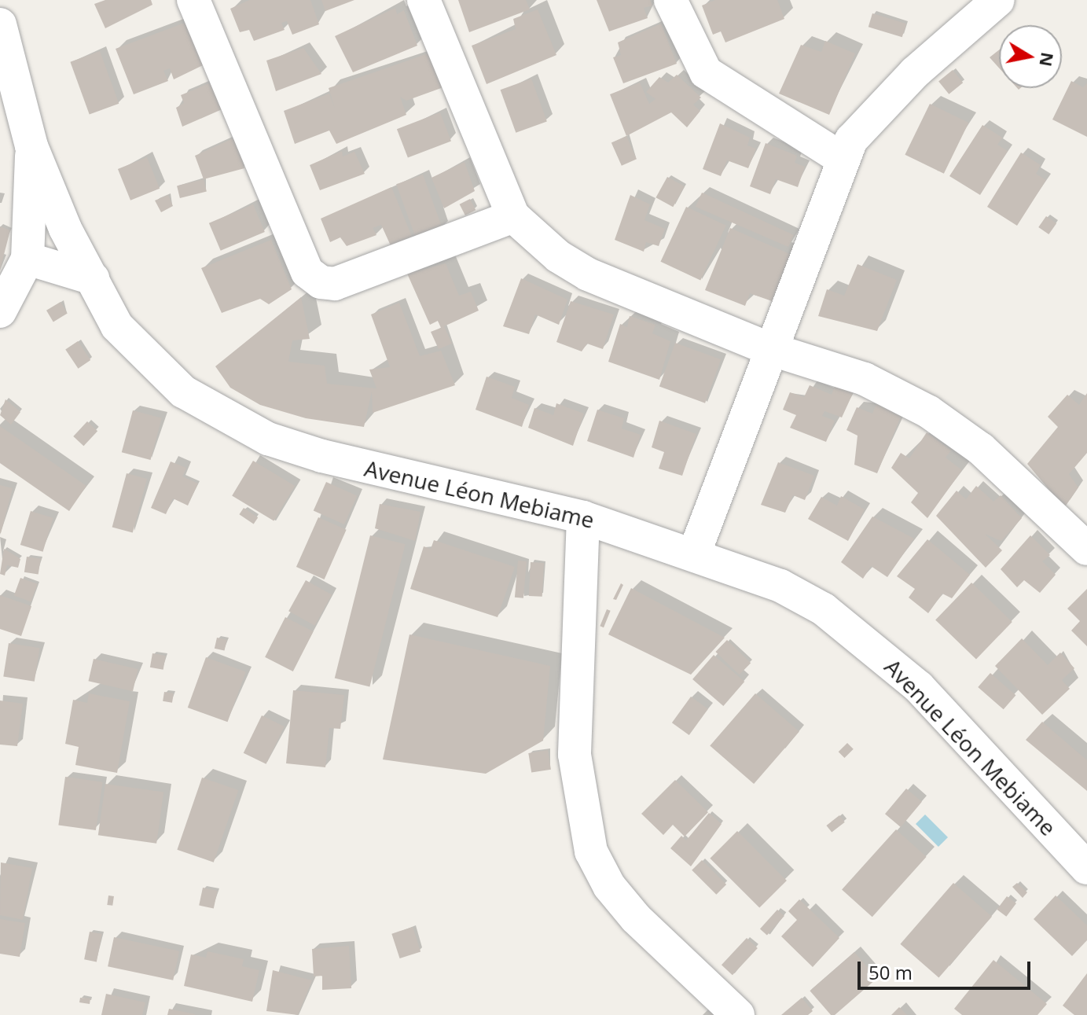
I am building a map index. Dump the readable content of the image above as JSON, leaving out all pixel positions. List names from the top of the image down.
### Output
{
  "streets": {
    "street": ["Avenue Léon Mebiame"]
  },
  "scale_bar": "50 m",
  "north": "right"
}
